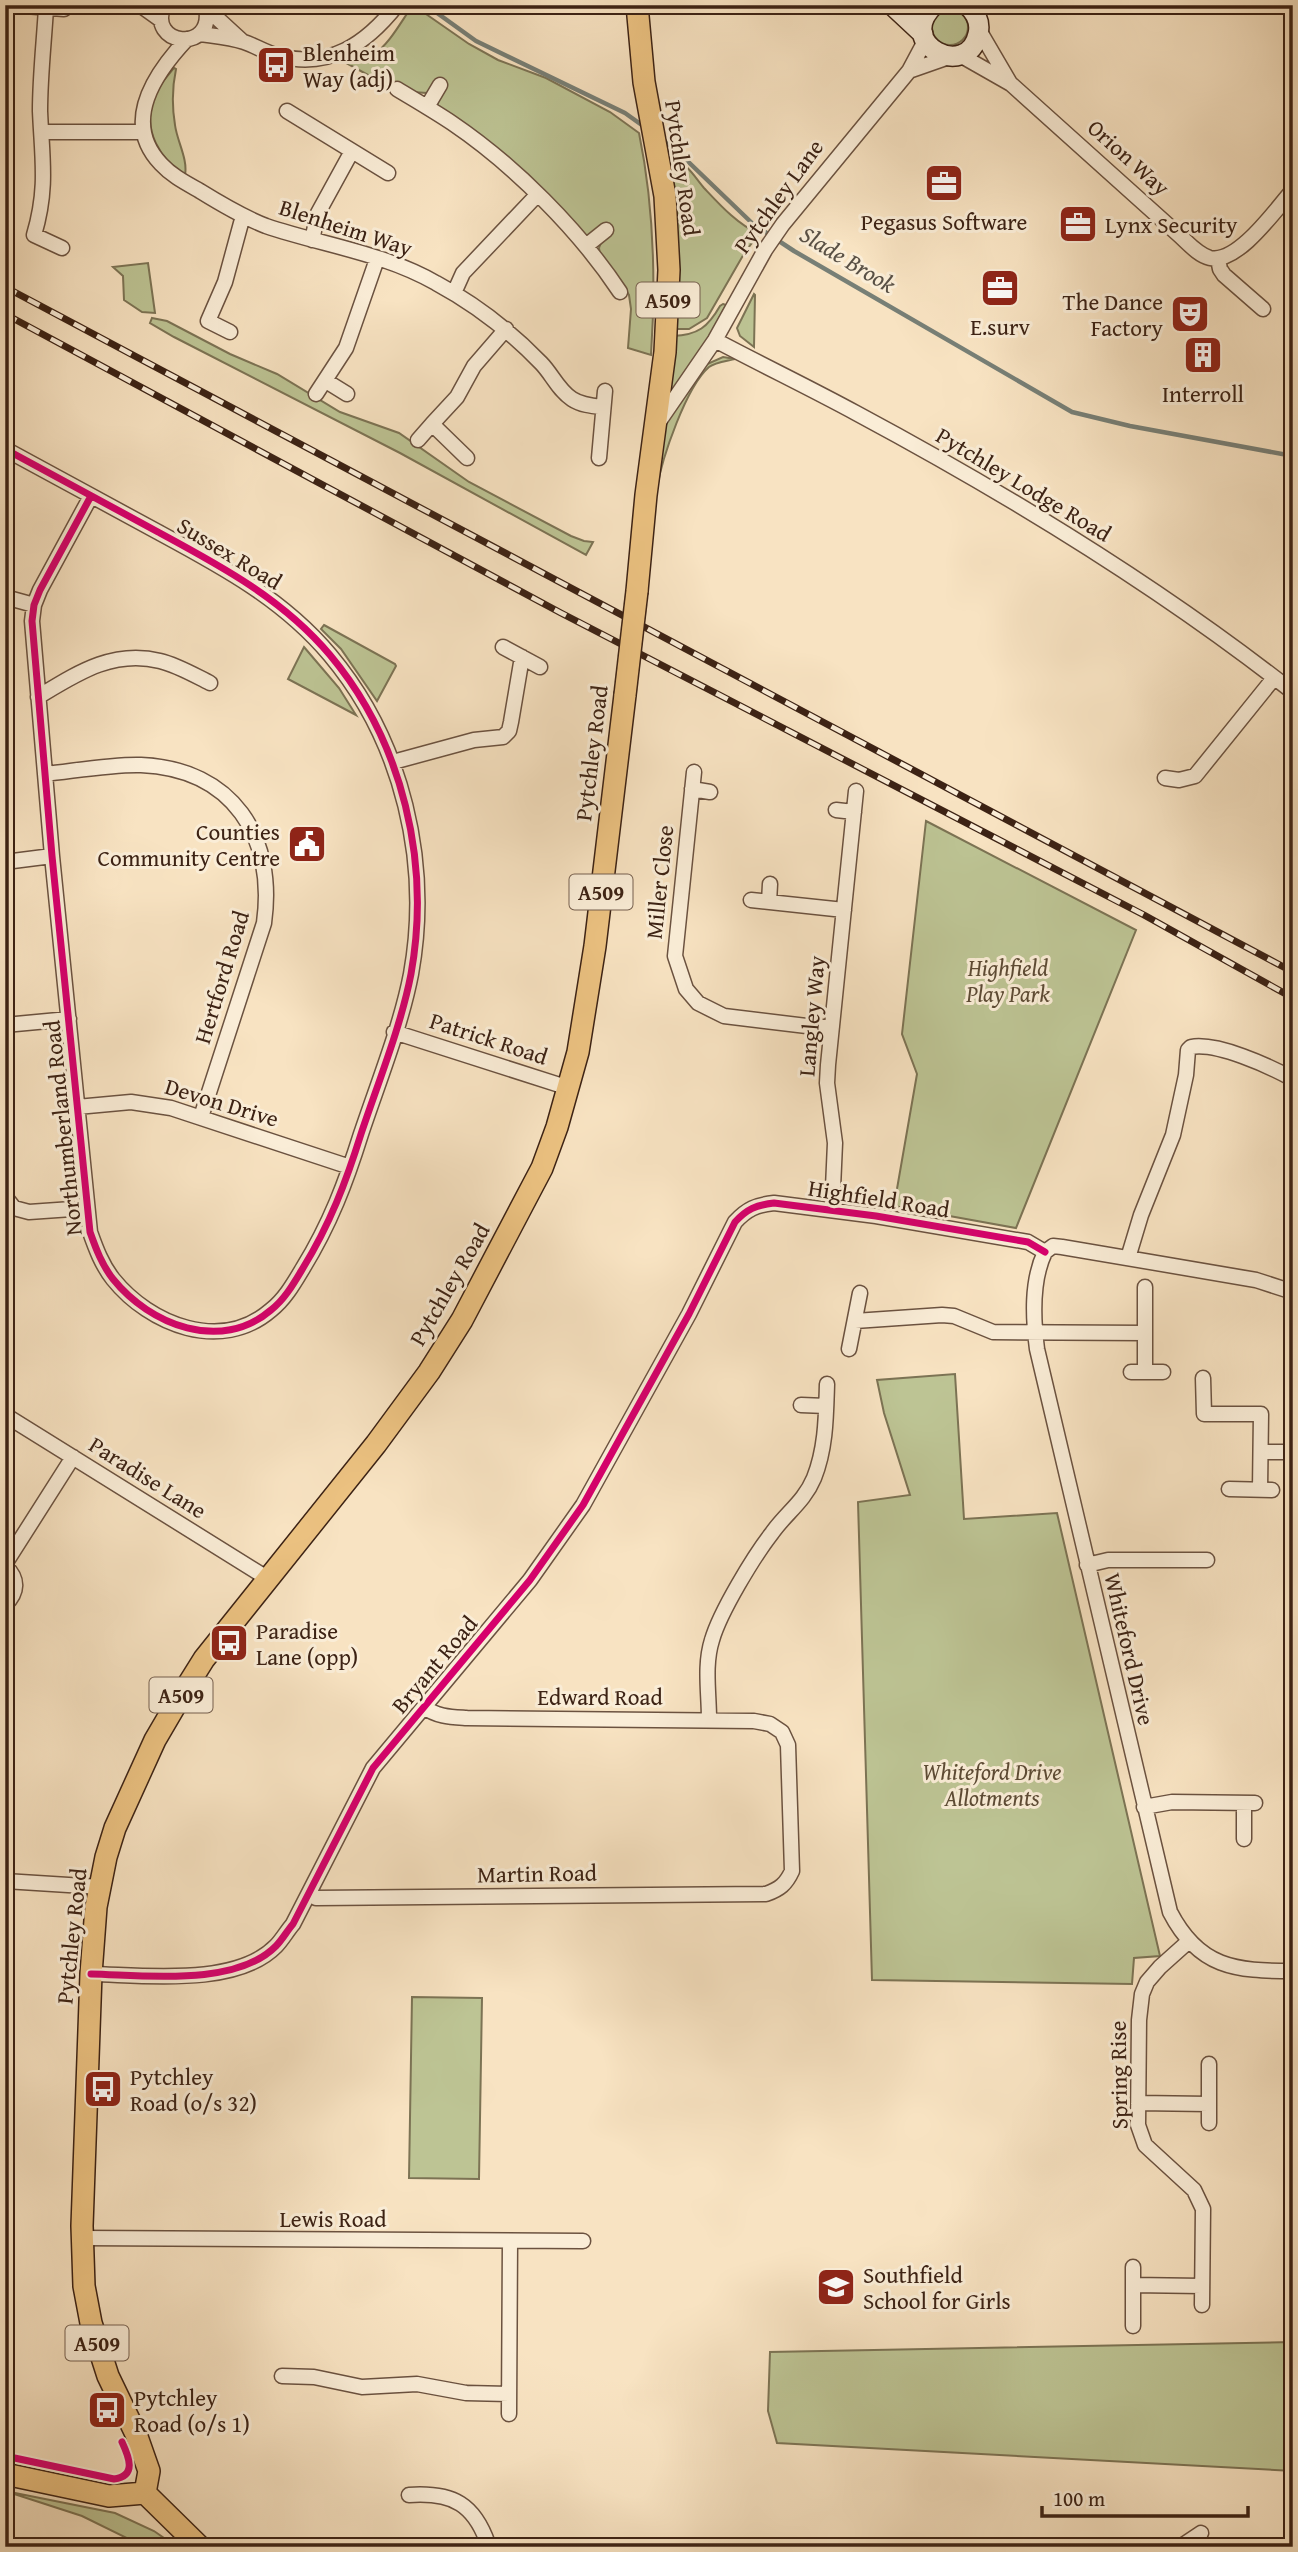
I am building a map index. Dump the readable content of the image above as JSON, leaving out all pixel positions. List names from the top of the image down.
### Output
{
  "streets": {
    "main road": ["Pytchley Road", "A509"],
    "street": [
      "Orion Way",
      "Pytchley Lane",
      "Blenheim Way",
      "Pytchley Lodge Road",
      "Sussex Road",
      "Miller Close",
      "Hertford Road",
      "Langley Way",
      "Patrick Road",
      "Devon Drive",
      "Northumberland Road",
      "Highfield Road",
      "Paradise Lane",
      "Whiteford Drive",
      "Bryant Road",
      "Edward Road",
      "Martin Road",
      "Spring Rise",
      "Lewis Road"
    ]
  },
  "crossings": [
    ["Pytchley Road", "Pytchley Lane"],
    ["Pytchley Road", "Patrick Road"],
    ["Pytchley Road", "Paradise Lane"],
    ["Pytchley Road", "Bryant Road"],
    ["Pytchley Road", "Lewis Road"],
    ["Pytchley Lane", "Pytchley Lodge Road"],
    ["Sussex Road", "Patrick Road"],
    ["Sussex Road", "Northumberland Road"],
    ["Miller Close", "Langley Way"],
    ["Hertford Road", "Devon Drive"],
    ["Hertford Road", "Northumberland Road"],
    ["Langley Way", "Highfield Road"],
    ["Patrick Road", "Northumberland Road"],
    ["Devon Drive", "Northumberland Road"],
    ["Highfield Road", "Whiteford Drive"],
    ["Highfield Road", "Bryant Road"],
    ["Whiteford Drive", "Spring Rise"],
    ["Bryant Road", "Edward Road"],
    ["Bryant Road", "Martin Road"],
    ["Edward Road", "Martin Road"]
  ],
  "water": ["Slade Brook"],
  "parks": ["Highfield Play Park", "Whiteford Drive Allotments"],
  "places": {
    "bus stop": [
      "Blenheim Way (adj)",
      "Paradise Lane (opp)",
      "Pytchley Road (o/s 32)",
      "Pytchley Road (o/s 1)"
    ],
    "office": ["Pegasus Software", "Lynx Security", "E.surv"],
    "theatre": ["The Dance Factory"],
    "building": ["Interroll"],
    "public building": ["Counties Community Centre"],
    "school or university": ["Southfield School for Girls"]
  },
  "scale_bar": "100 m"
}
